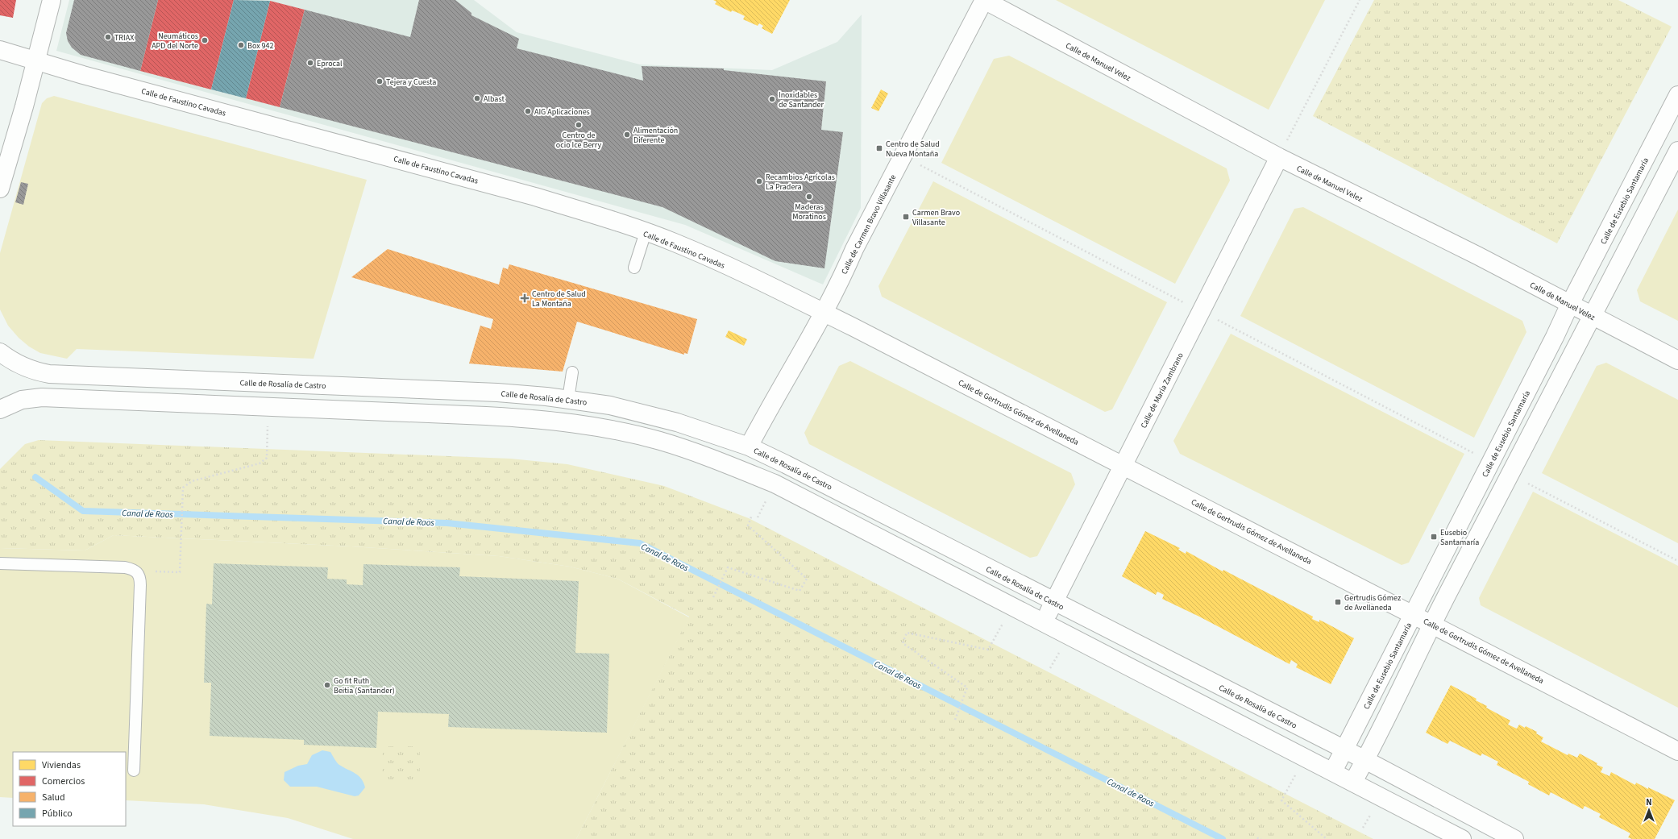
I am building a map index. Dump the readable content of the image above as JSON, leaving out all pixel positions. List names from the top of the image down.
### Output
{
  "streets": {
    "street": [
      "Calle de Manuel Velez",
      "Calle de Faustino Cavadas",
      "Calle de Eusebio Santamaría",
      "Calle de Carmen Bravo Villasante",
      "Calle de Rosalía de Castro",
      "Calle de María Zambrano",
      "Calle de Gertrudis Gómez de Avellaneda"
    ]
  },
  "crossings": [
    ["Calle de Manuel Velez", "Calle de Eusebio Santamaría"],
    ["Calle de Manuel Velez", "Calle de Carmen Bravo Villasante"],
    ["Calle de Manuel Velez", "Calle de María Zambrano"],
    ["Calle de Faustino Cavadas", "Calle de Carmen Bravo Villasante"],
    ["Calle de Faustino Cavadas", "Calle de Gertrudis Gómez de Avellaneda"],
    ["Calle de Eusebio Santamaría", "Calle de Rosalía de Castro"],
    ["Calle de Eusebio Santamaría", "Calle de Gertrudis Gómez de Avellaneda"],
    ["Calle de Carmen Bravo Villasante", "Calle de Rosalía de Castro"],
    ["Calle de Carmen Bravo Villasante", "Calle de Gertrudis Gómez de Avellaneda"],
    ["Calle de Rosalía de Castro", "Calle de María Zambrano"],
    ["Calle de María Zambrano", "Calle de Gertrudis Gómez de Avellaneda"]
  ],
  "water": ["Canal de Raos"],
  "places": {
    "other": [
      "TRIAX",
      "Neumáticos APD del Norte",
      "Box 942",
      "Eprocal",
      "Tejera y Cuesta",
      "Albast",
      "Inoxidables de Santander",
      "AIG Aplicaciones",
      "Centro de ocio Ice Berry",
      "Alimentación Diferente",
      "Recambios Agrícolas La Pradera",
      "Maderas Moratinos",
      "Go fit Ruth Beitia (Santander)"
    ],
    "transit": [
      "Centro de Salud Nueva Montaña",
      "Carmen Bravo Villasante",
      "Eusebio Santamaría",
      "Gertrudis Gómez de Avellaneda"
    ],
    "health": ["Centro de Salud La Montaña"]
  },
  "legend": [
    "Viviendas",
    "Comercios",
    "Salud",
    "Público"
  ],
  "north": "top"
}
